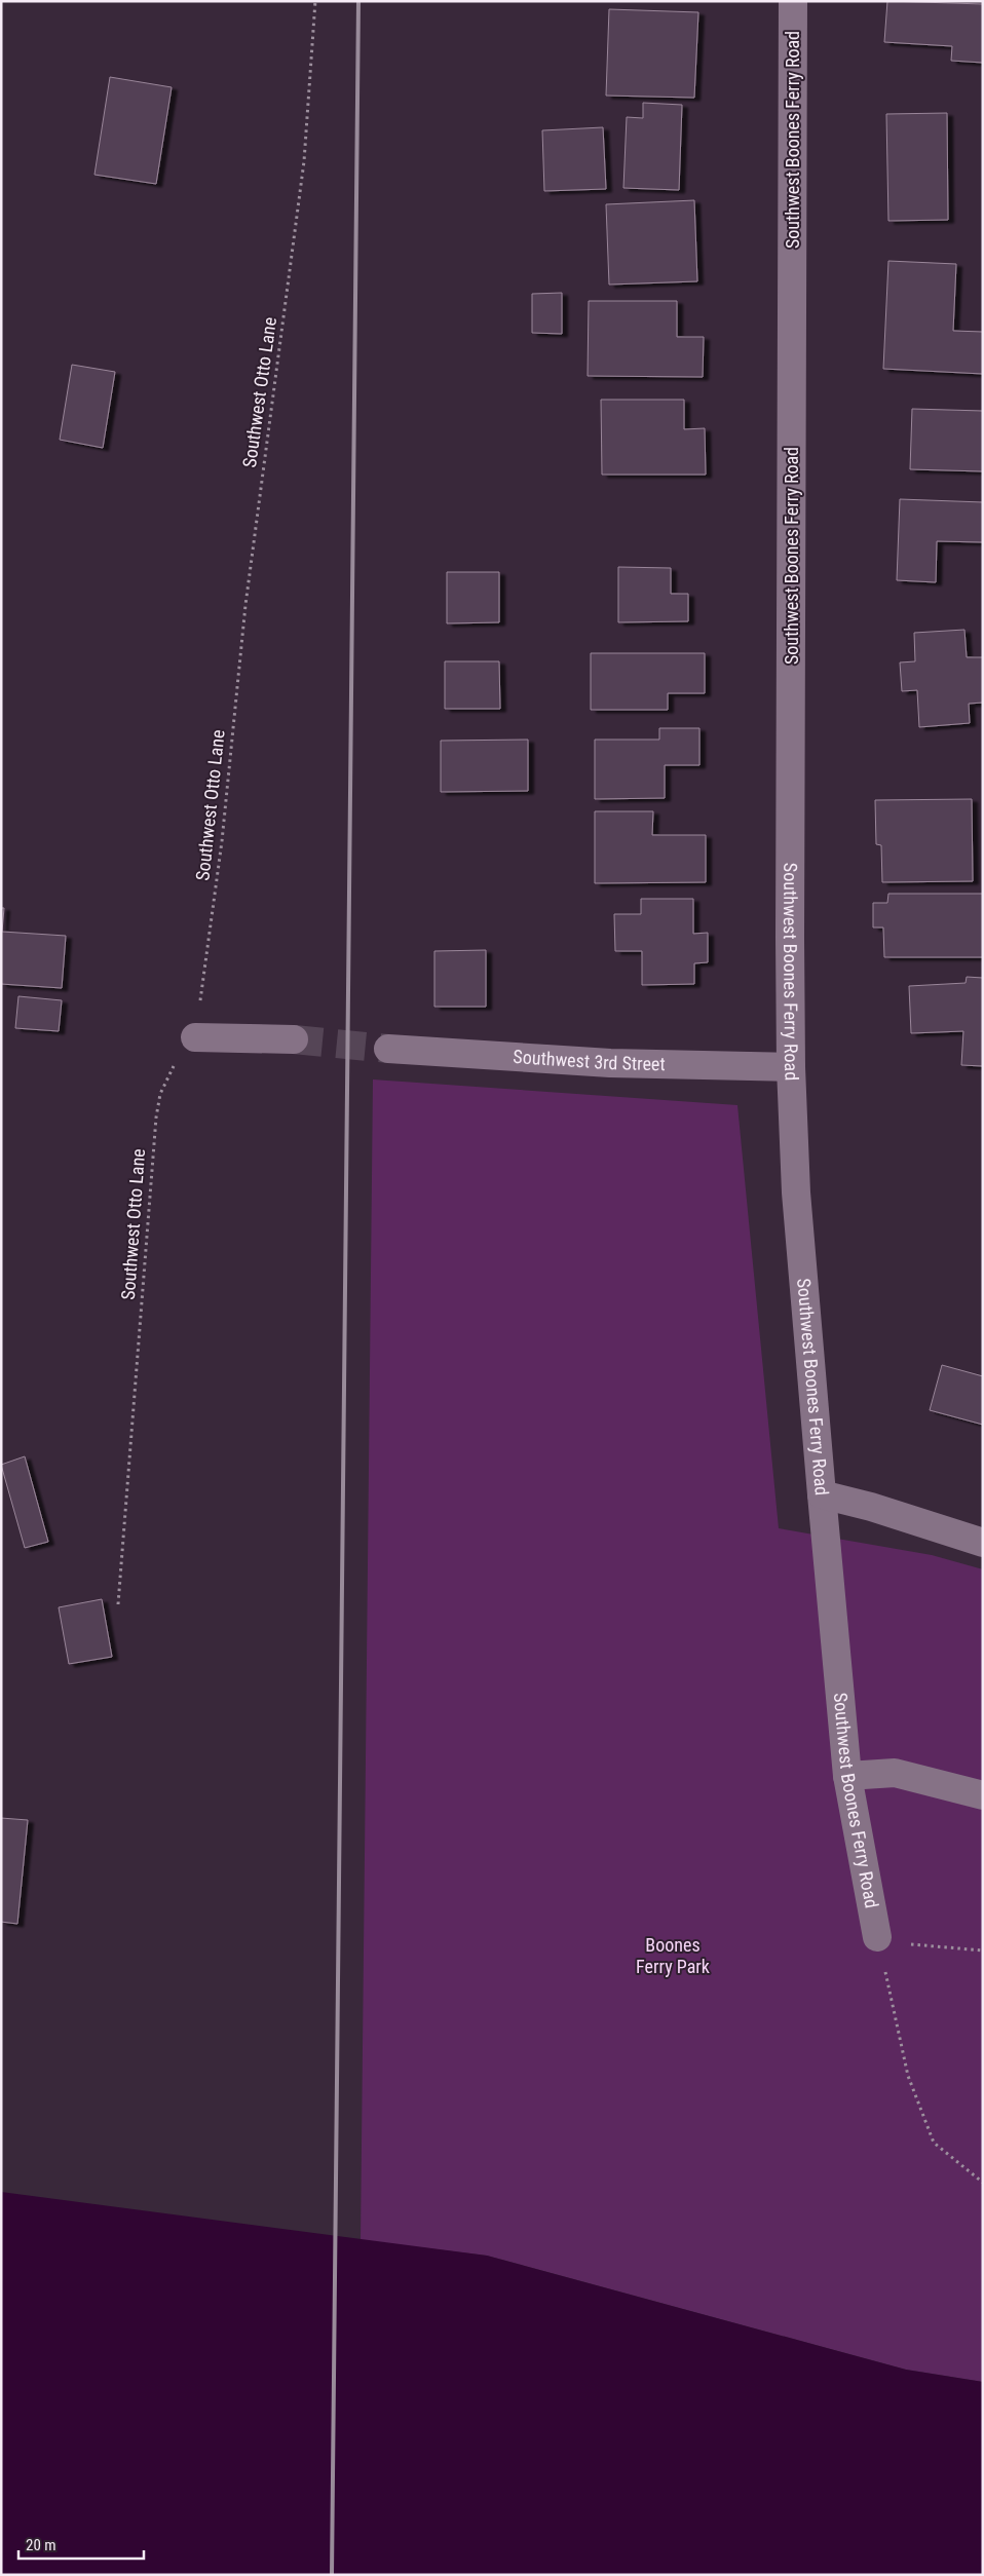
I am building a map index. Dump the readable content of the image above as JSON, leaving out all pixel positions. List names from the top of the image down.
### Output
{
  "streets": {
    "street": ["Southwest Boones Ferry Road", "Southwest 3rd Street"],
    "path": ["Southwest Otto Lane"]
  },
  "crossings": [
    ["Southwest Boones Ferry Road", "Southwest 3rd Street"]
  ],
  "parks": ["Boones Ferry Park"],
  "scale_bar": "20 m"
}
